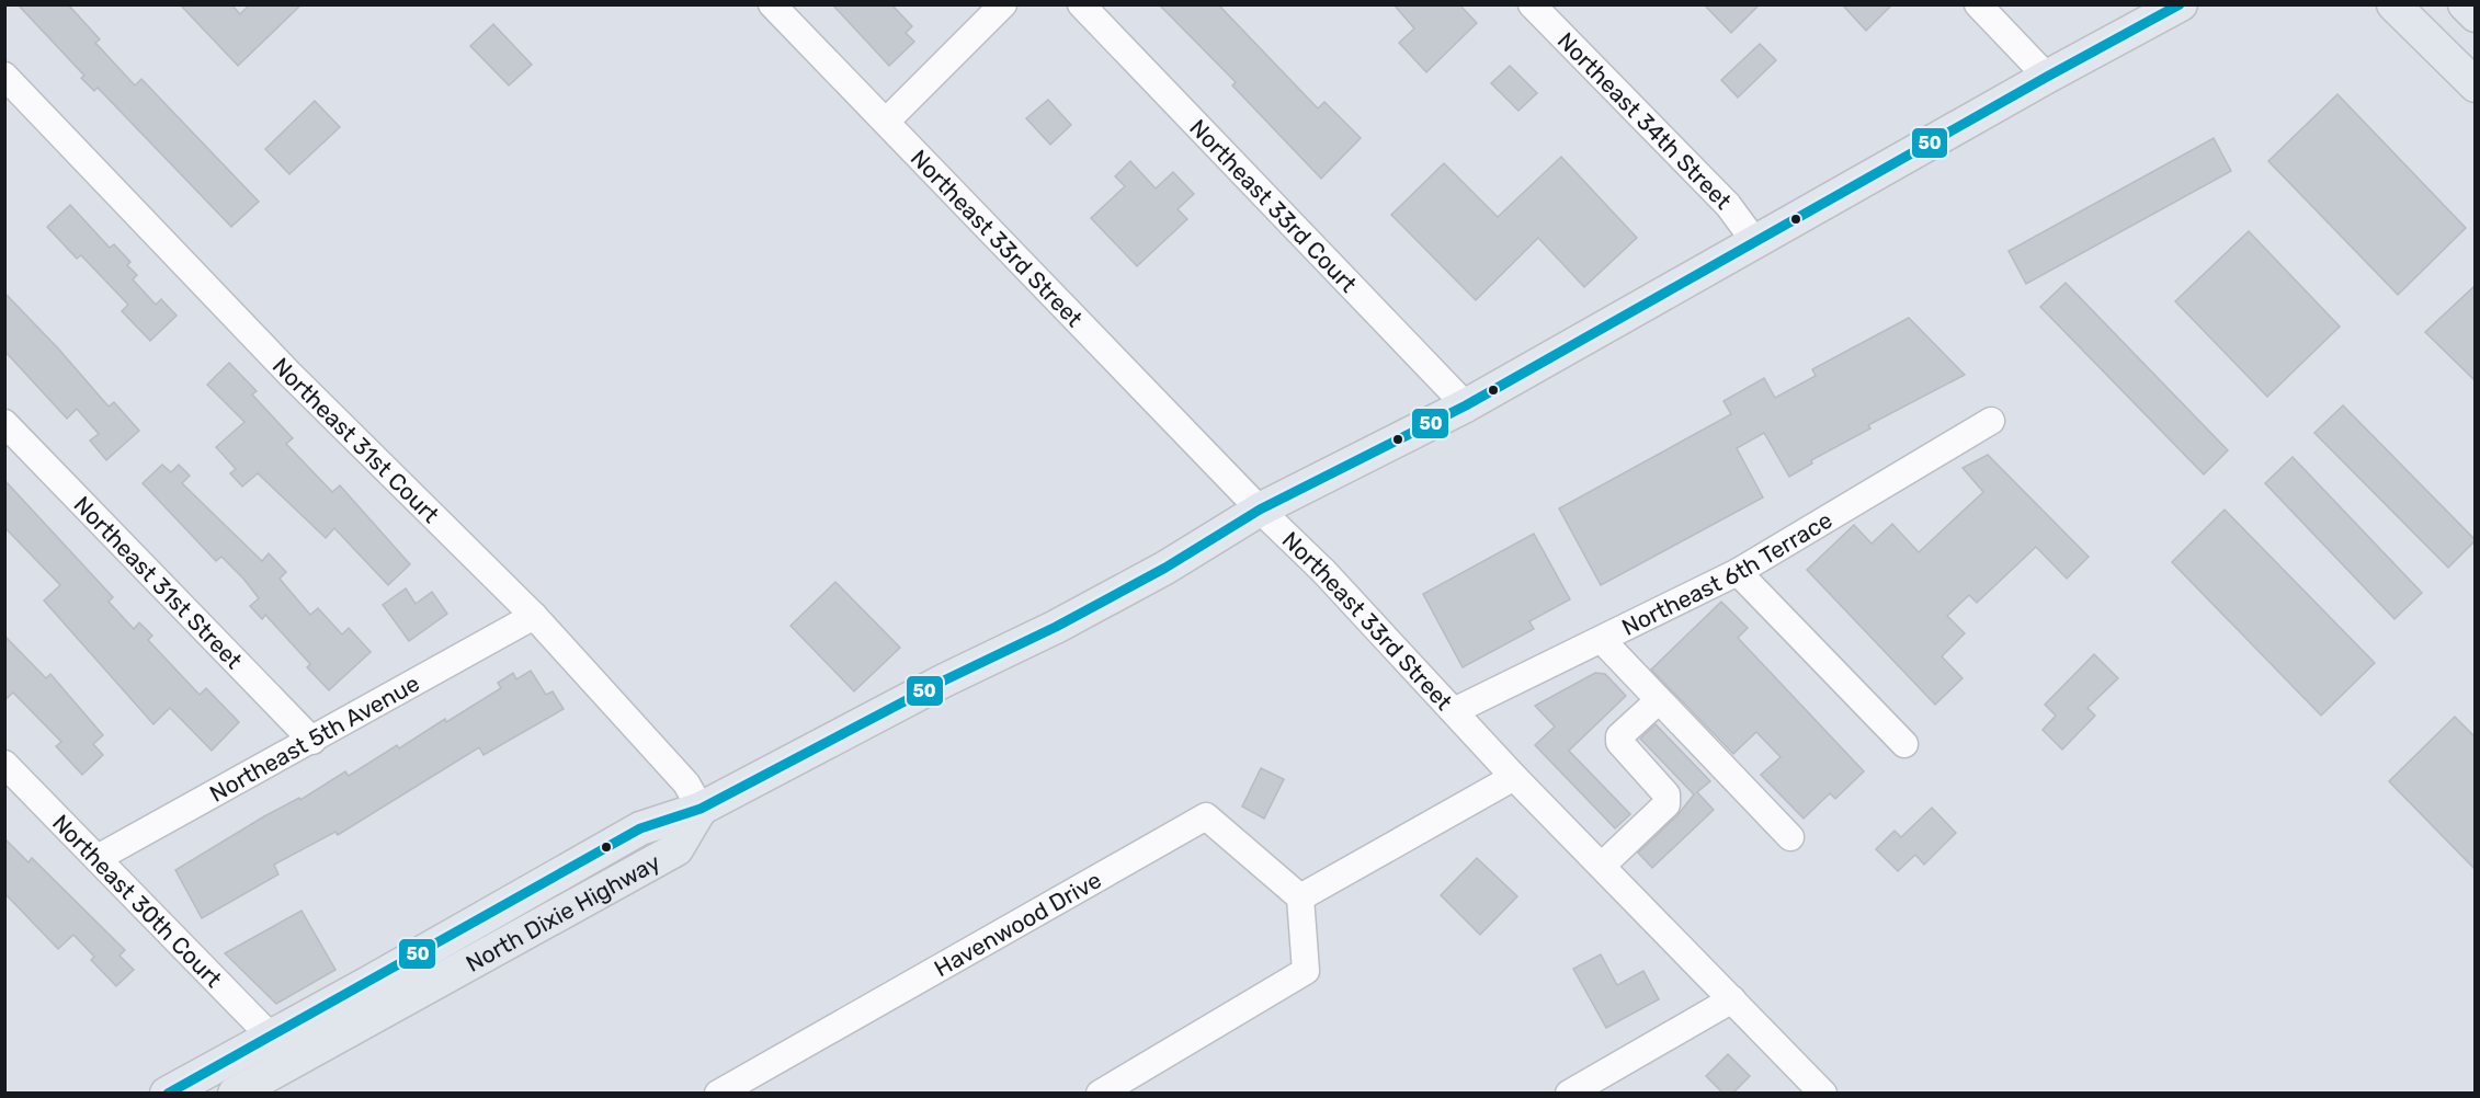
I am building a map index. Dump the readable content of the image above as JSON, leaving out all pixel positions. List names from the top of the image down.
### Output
{
  "streets": {
    "main road": ["North Dixie Highway"],
    "street": [
      "Northeast 34th Street",
      "Northeast 33rd Court",
      "Northeast 33rd Street",
      "Northeast 31st Court",
      "Northeast 6th Terrace",
      "Northeast 31st Street",
      "Northeast 5th Avenue",
      "Northeast 30th Court",
      "Havenwood Drive"
    ]
  },
  "crossings": [
    ["Northeast 34th Street", "North Dixie Highway"],
    ["Northeast 33rd Court", "North Dixie Highway"],
    ["Northeast 33rd Street", "Northeast 6th Terrace"],
    ["Northeast 33rd Street", "North Dixie Highway"],
    ["Northeast 31st Court", "Northeast 5th Avenue"],
    ["Northeast 31st Court", "North Dixie Highway"],
    ["Northeast 31st Street", "Northeast 5th Avenue"],
    ["Northeast 5th Avenue", "Northeast 30th Court"],
    ["Northeast 30th Court", "North Dixie Highway"]
  ],
  "lines": ["transit line 50"]
}
